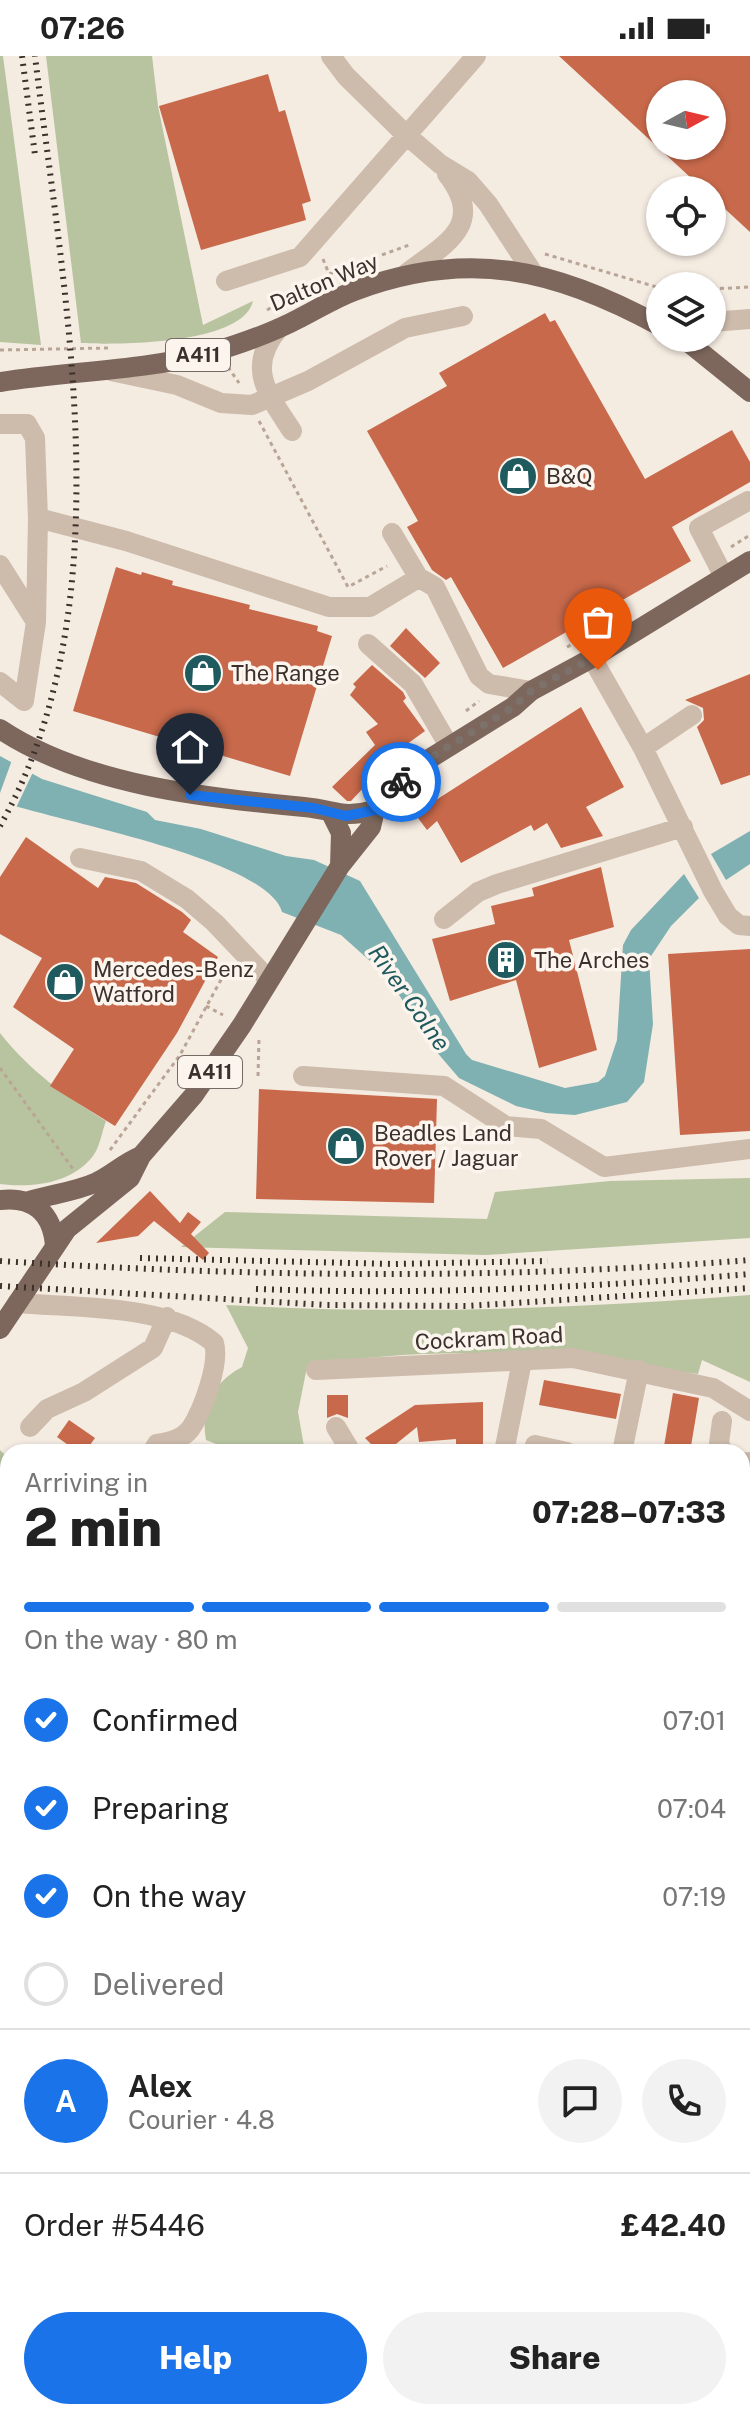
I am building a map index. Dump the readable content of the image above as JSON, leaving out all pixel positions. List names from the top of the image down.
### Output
{
  "streets": {
    "main road": ["Dalton Way", "A411"],
    "street": ["Cockram Road"]
  },
  "water": ["River Colne"],
  "places": {
    "shop": [
      "B&Q",
      "The Range",
      "Mercedes-Benz Watford",
      "Beadles Land Rover / Jaguar"
    ],
    "building": ["The Arches"]
  },
  "north": "right",
  "page": {
    "status": "07:26",
    "heading": ["2 min", "Arriving in", "07:28–07:33"],
    "panel": [
      "Alex",
      "Courier · 4.8",
      "Order #5446",
      "£42.40"
    ],
    "bar": "On the way · 80 m",
    "list": [
      ["Confirmed", "07:01"],
      ["Preparing", "07:04"],
      ["On the way", "07:19"],
      "Delivered"
    ],
    "round": "A",
    "buttons": ["Help", "Share"]
  }
}
